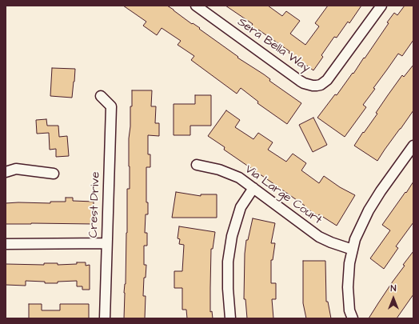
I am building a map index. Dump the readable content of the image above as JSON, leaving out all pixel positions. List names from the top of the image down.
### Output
{
  "streets": {
    "street": ["Sera Bella Way", "Via Large Court", "Crest Drive"]
  },
  "north": "top"
}
